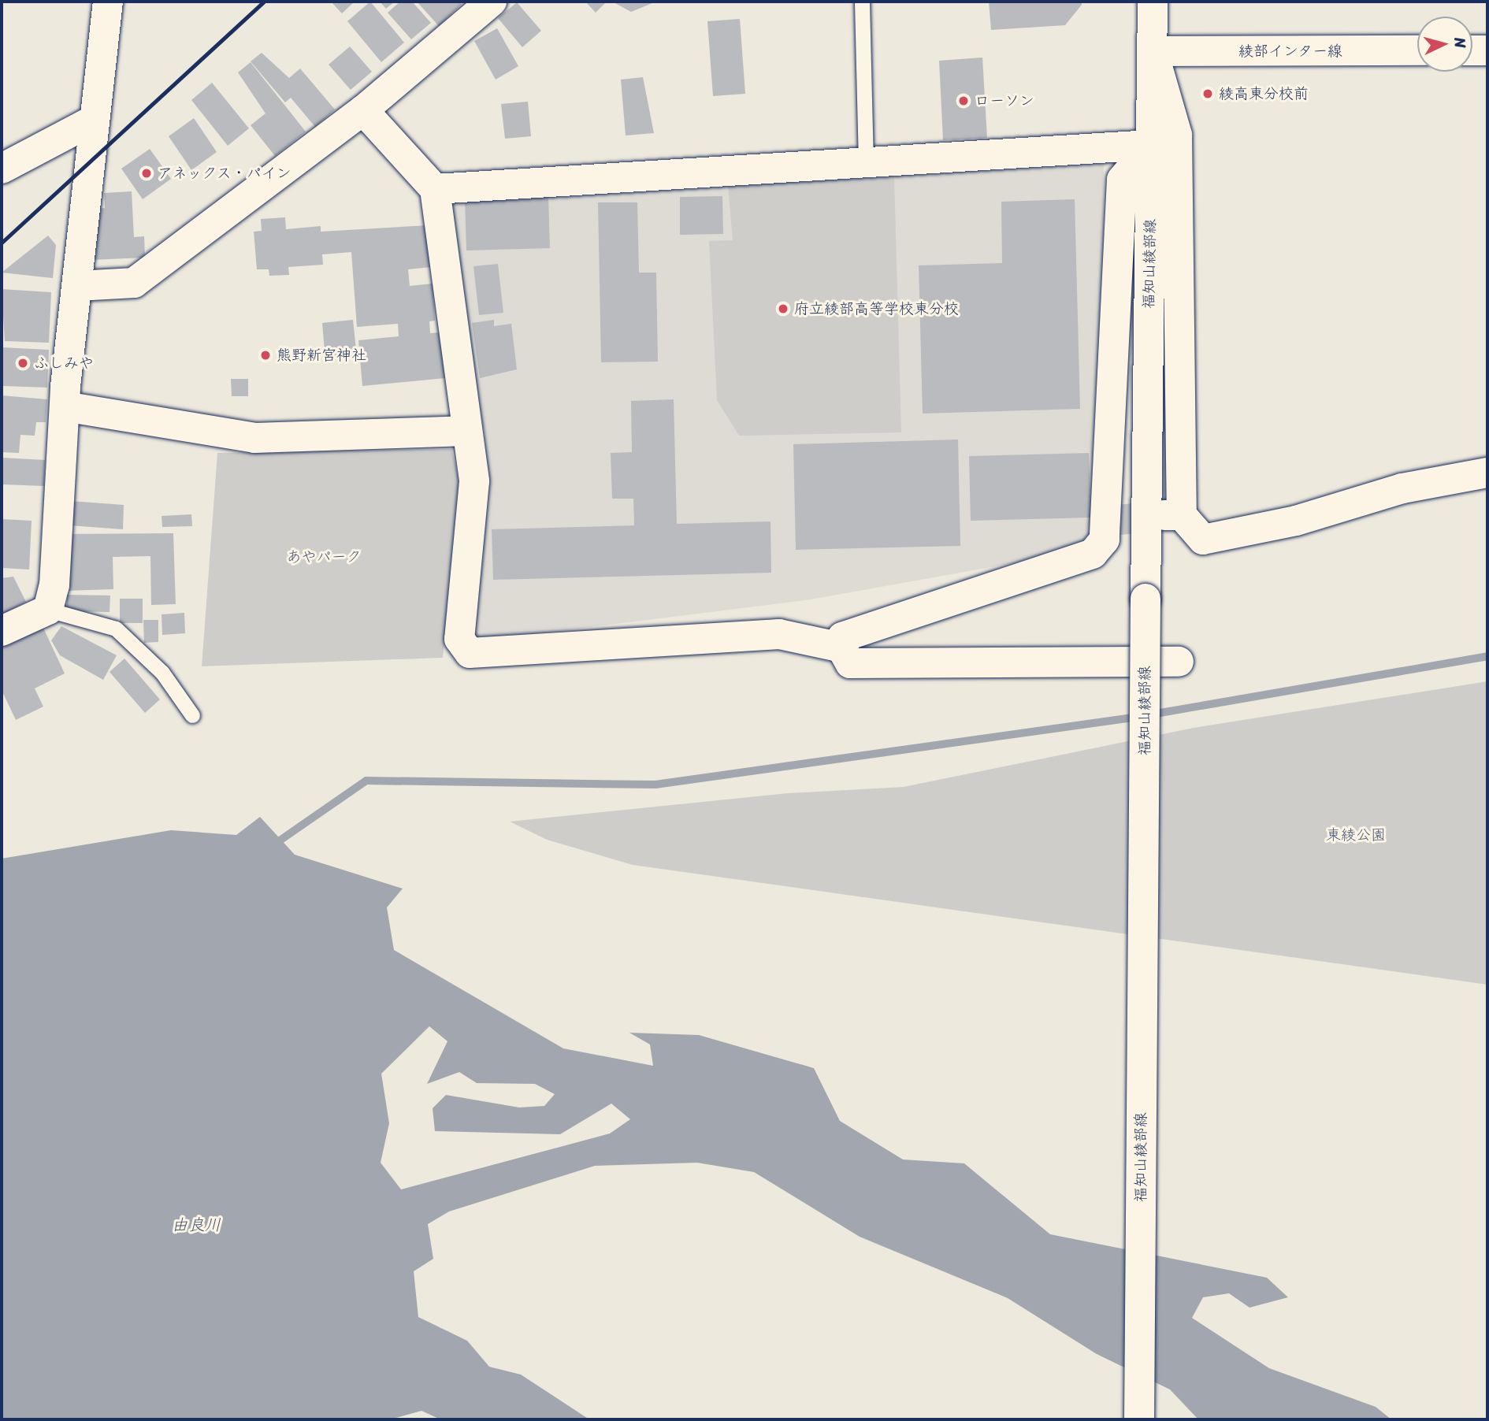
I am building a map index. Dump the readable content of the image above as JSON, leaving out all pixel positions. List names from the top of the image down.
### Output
{
  "streets": {
    "street": ["綾部インター線", "福知山綾部線"]
  },
  "crossings": [
    ["綾部インター線", "福知山綾部線"]
  ],
  "water": ["由良川"],
  "parks": ["あやパーク", "東綾公園"],
  "places": [
    "綾高東分校前",
    "ローソン",
    "アネックス・パイン",
    "府立綾部高等学校東分校",
    "熊野新宮神社",
    "ふしみや"
  ],
  "north": "right"
}
